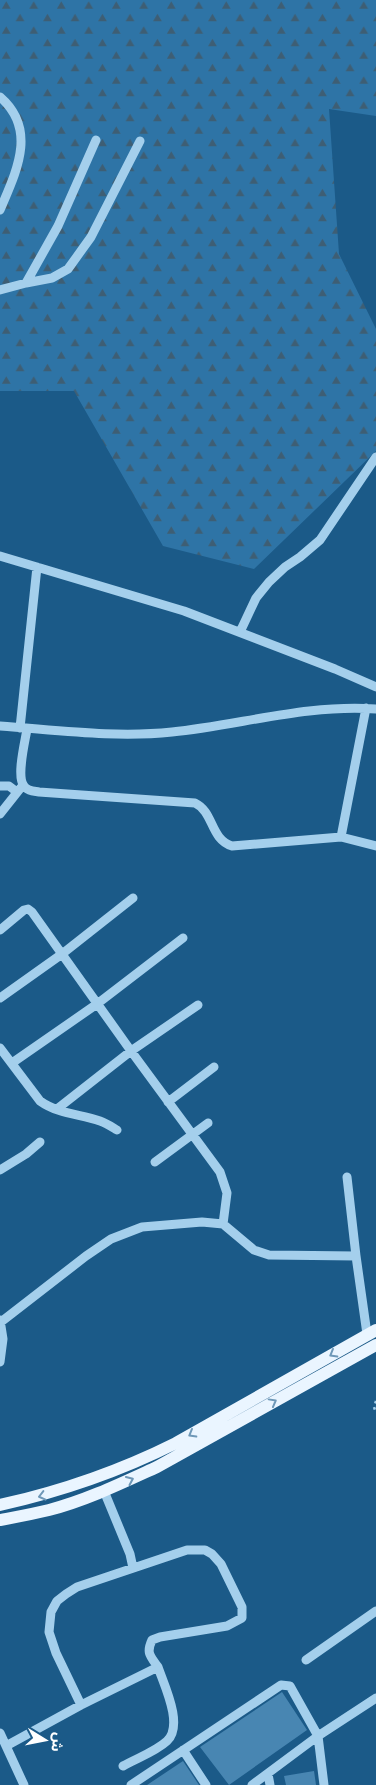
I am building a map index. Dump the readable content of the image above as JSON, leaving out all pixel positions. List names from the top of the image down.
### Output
{
  "north": "right"
}
